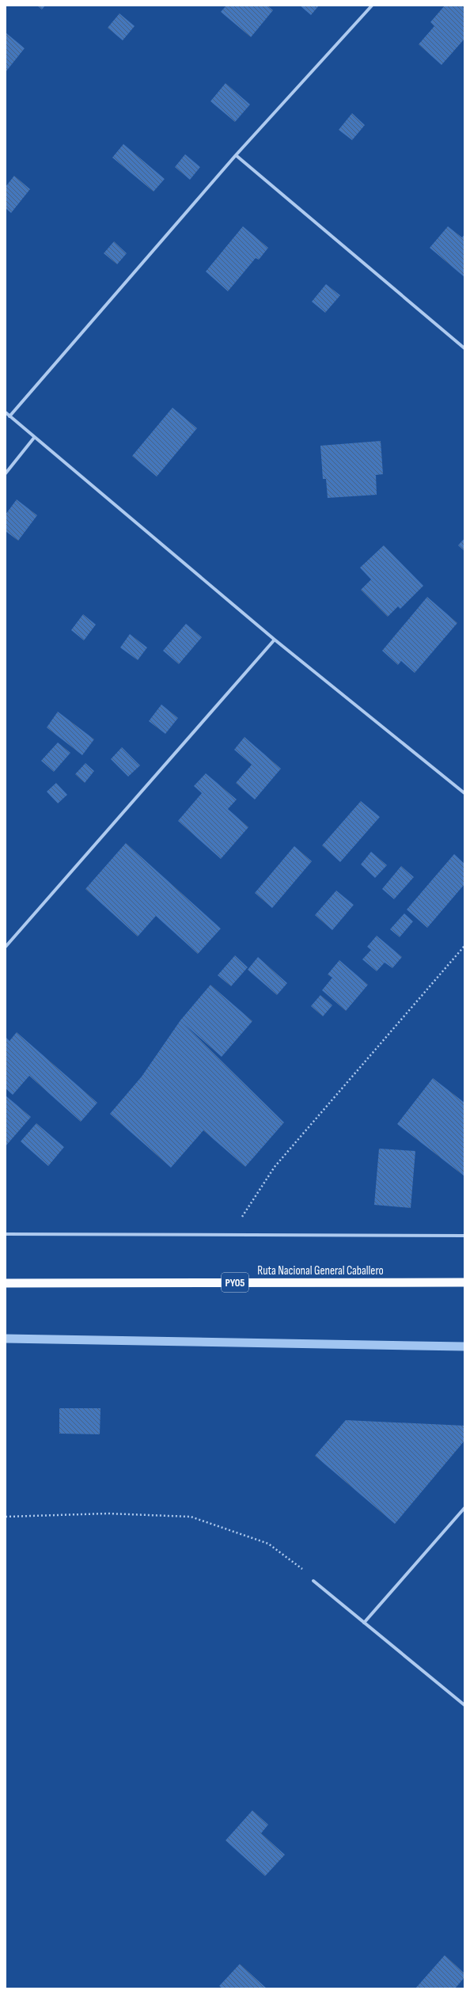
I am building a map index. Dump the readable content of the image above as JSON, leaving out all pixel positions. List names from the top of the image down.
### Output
{
  "streets": {
    "highway": ["Ruta Nacional General Caballero", "PY05"]
  }
}
